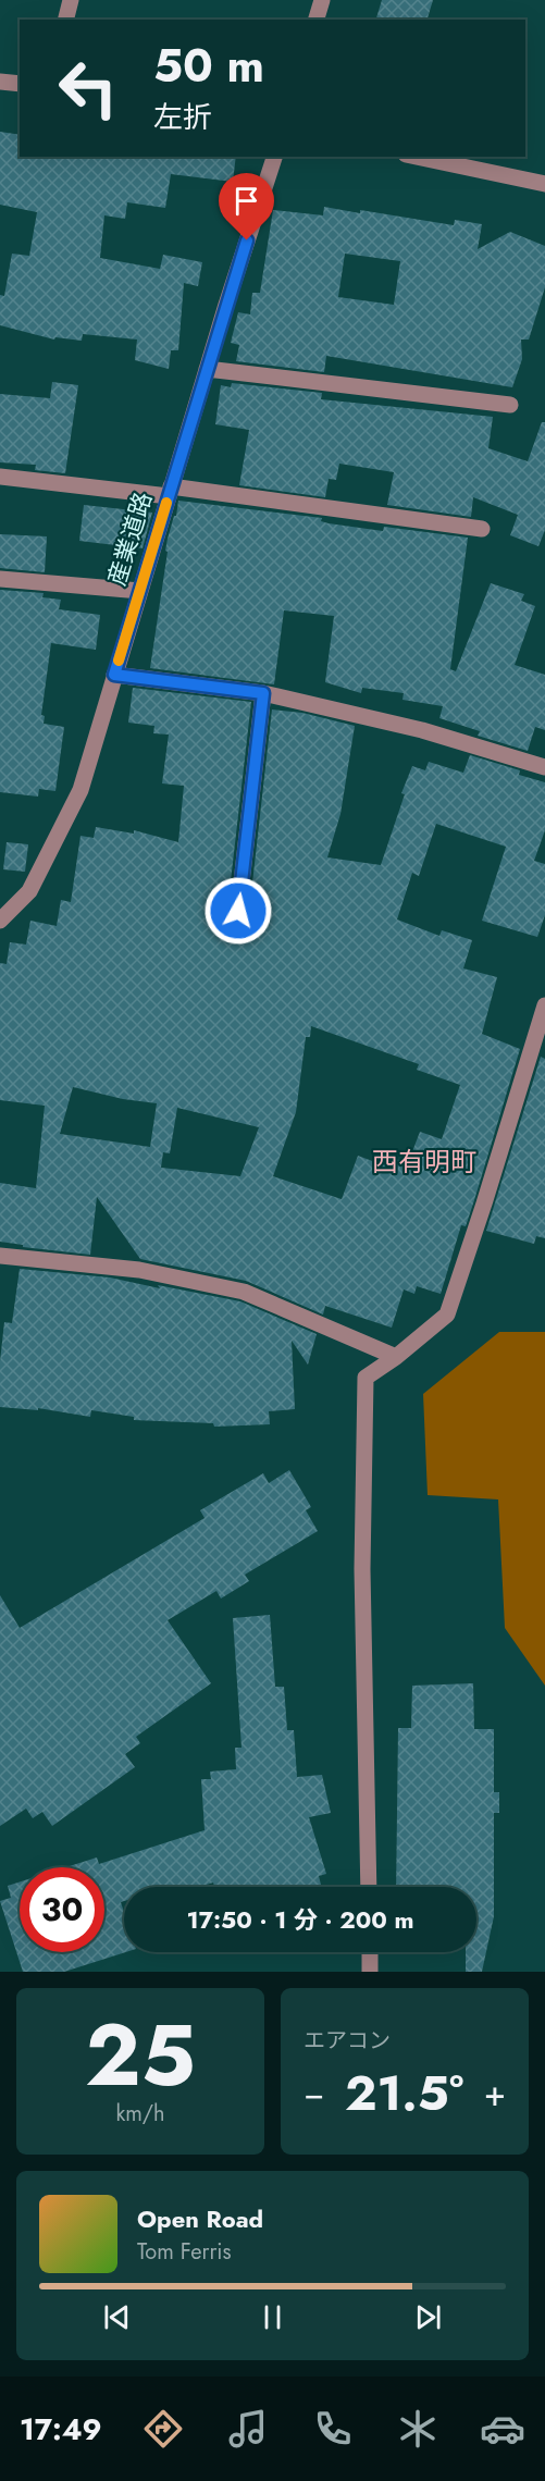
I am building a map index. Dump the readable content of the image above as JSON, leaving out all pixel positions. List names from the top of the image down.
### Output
{
  "streets": {
    "street": ["産業道路"]
  },
  "districts": ["西有明町"],
  "page": {
    "turn": ["50 m", "左折"],
    "limit": "30",
    "trip": "17:50 · 1 分 · 200 m",
    "tile": [
      ["25", "km/h"],
      "エアコン"
    ],
    "heat": ["−", "21.5°", "+"],
    "song": ["Open Road", "Tom Ferris"],
    "tabs": "17:49"
  }
}
